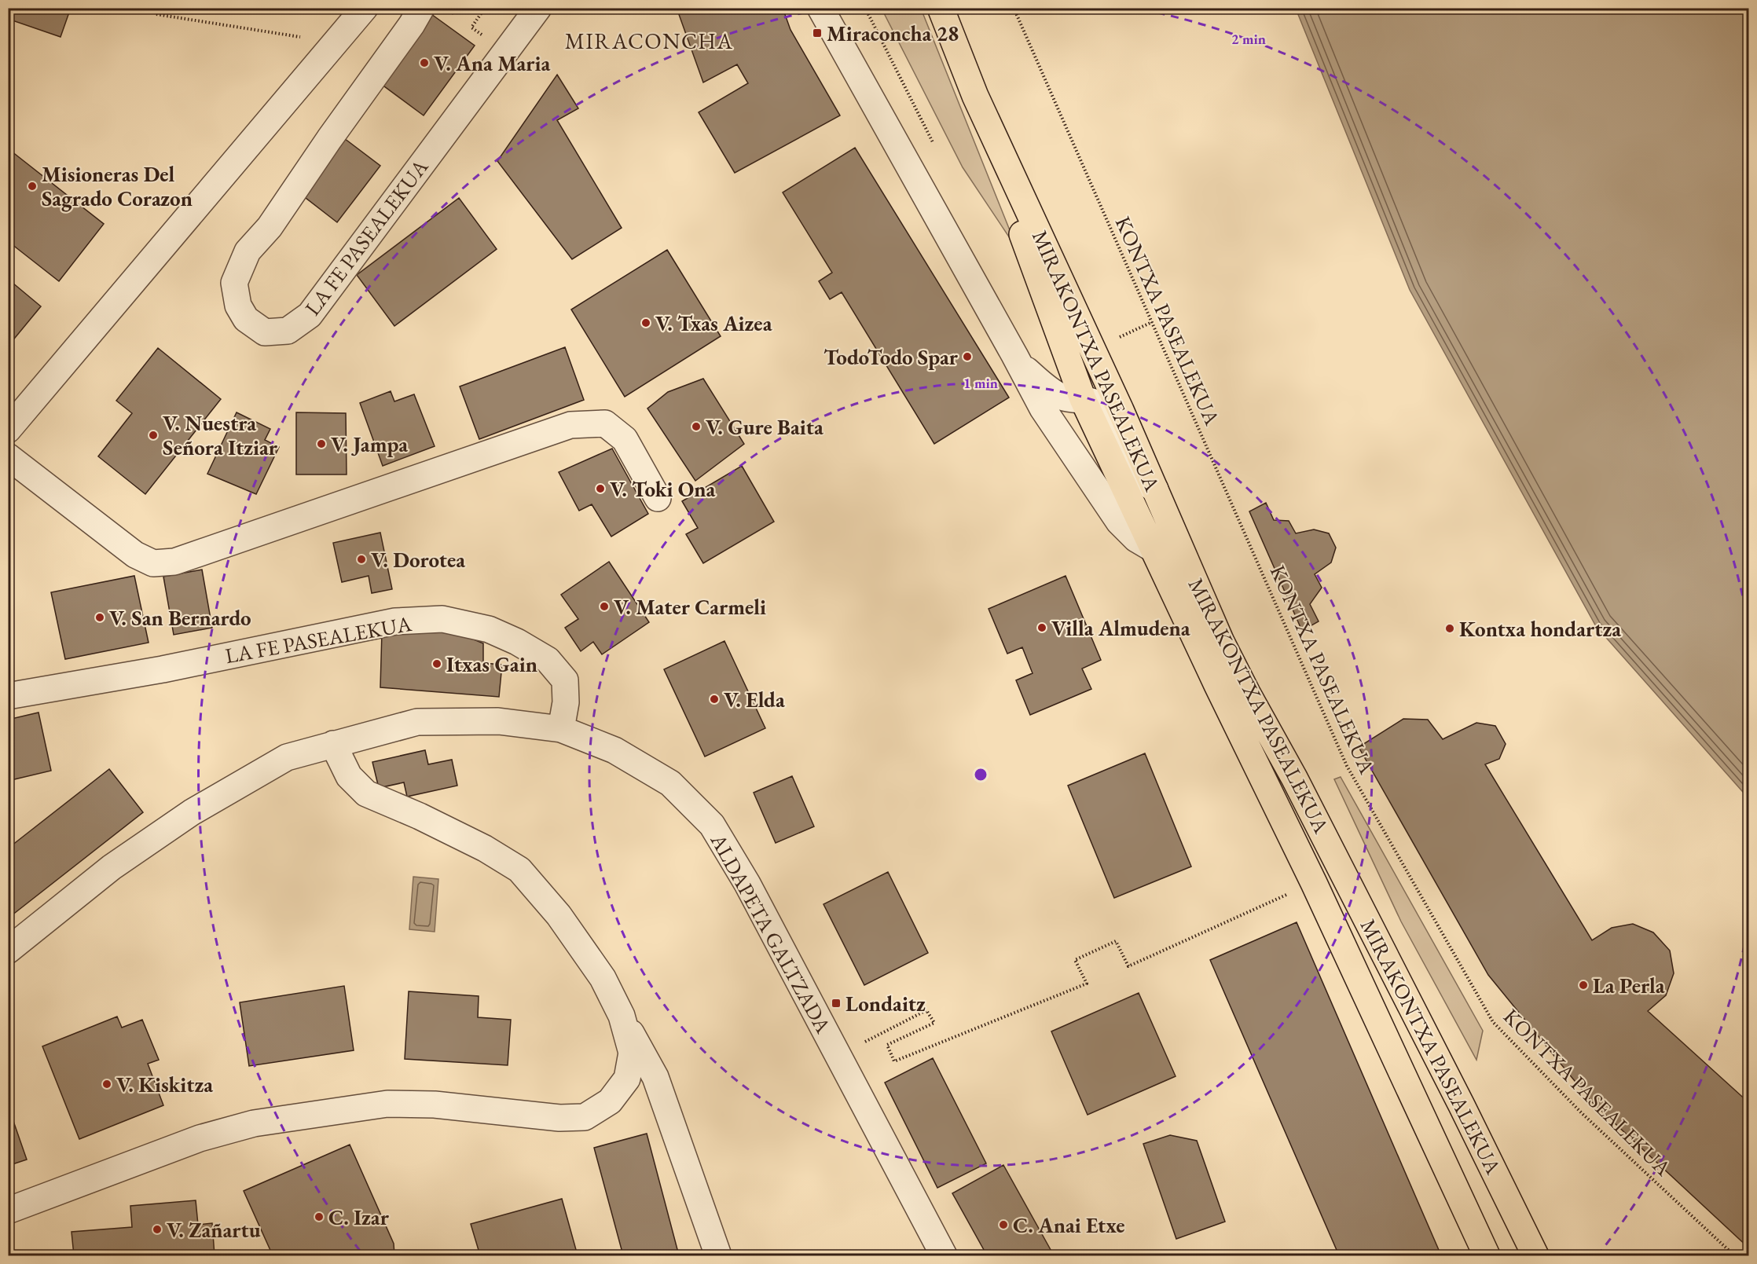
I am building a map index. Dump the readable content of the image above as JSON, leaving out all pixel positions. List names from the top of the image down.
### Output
{
  "streets": {
    "main road": ["MIRAKONTXA PASEALEKUA"],
    "street": ["LA FE PASEALEKUA", "ALDAPETA GALTZADA"],
    "path": ["KONTXA PASEALEKUA"]
  },
  "crossings": [
    ["LA FE PASEALEKUA", "ALDAPETA GALTZADA"]
  ],
  "districts": ["MIRACONCHA"],
  "places": {
    "transit": ["Miraconcha 28", "Londaitz"],
    "other": [
      "V. Ana Maria",
      "Misioneras Del Sagrado Corazon",
      "V. Txas Aizea",
      "TodoTodo Spar",
      "V. Gure Baita",
      "V. Nuestra Señora Itziar",
      "V. Jampa",
      "V. Toki Ona",
      "V. Dorotea",
      "V. Mater Carmeli",
      "V. San Bernardo",
      "Villa Almudena",
      "Kontxa hondartza",
      "Itxas Gain",
      "V. Elda",
      "La Perla",
      "V. Kiskitza",
      "C. Izar",
      "C. Anai Etxe",
      "V. Zañartu"
    ]
  },
  "rings": ["2 min", "1 min"]
}
